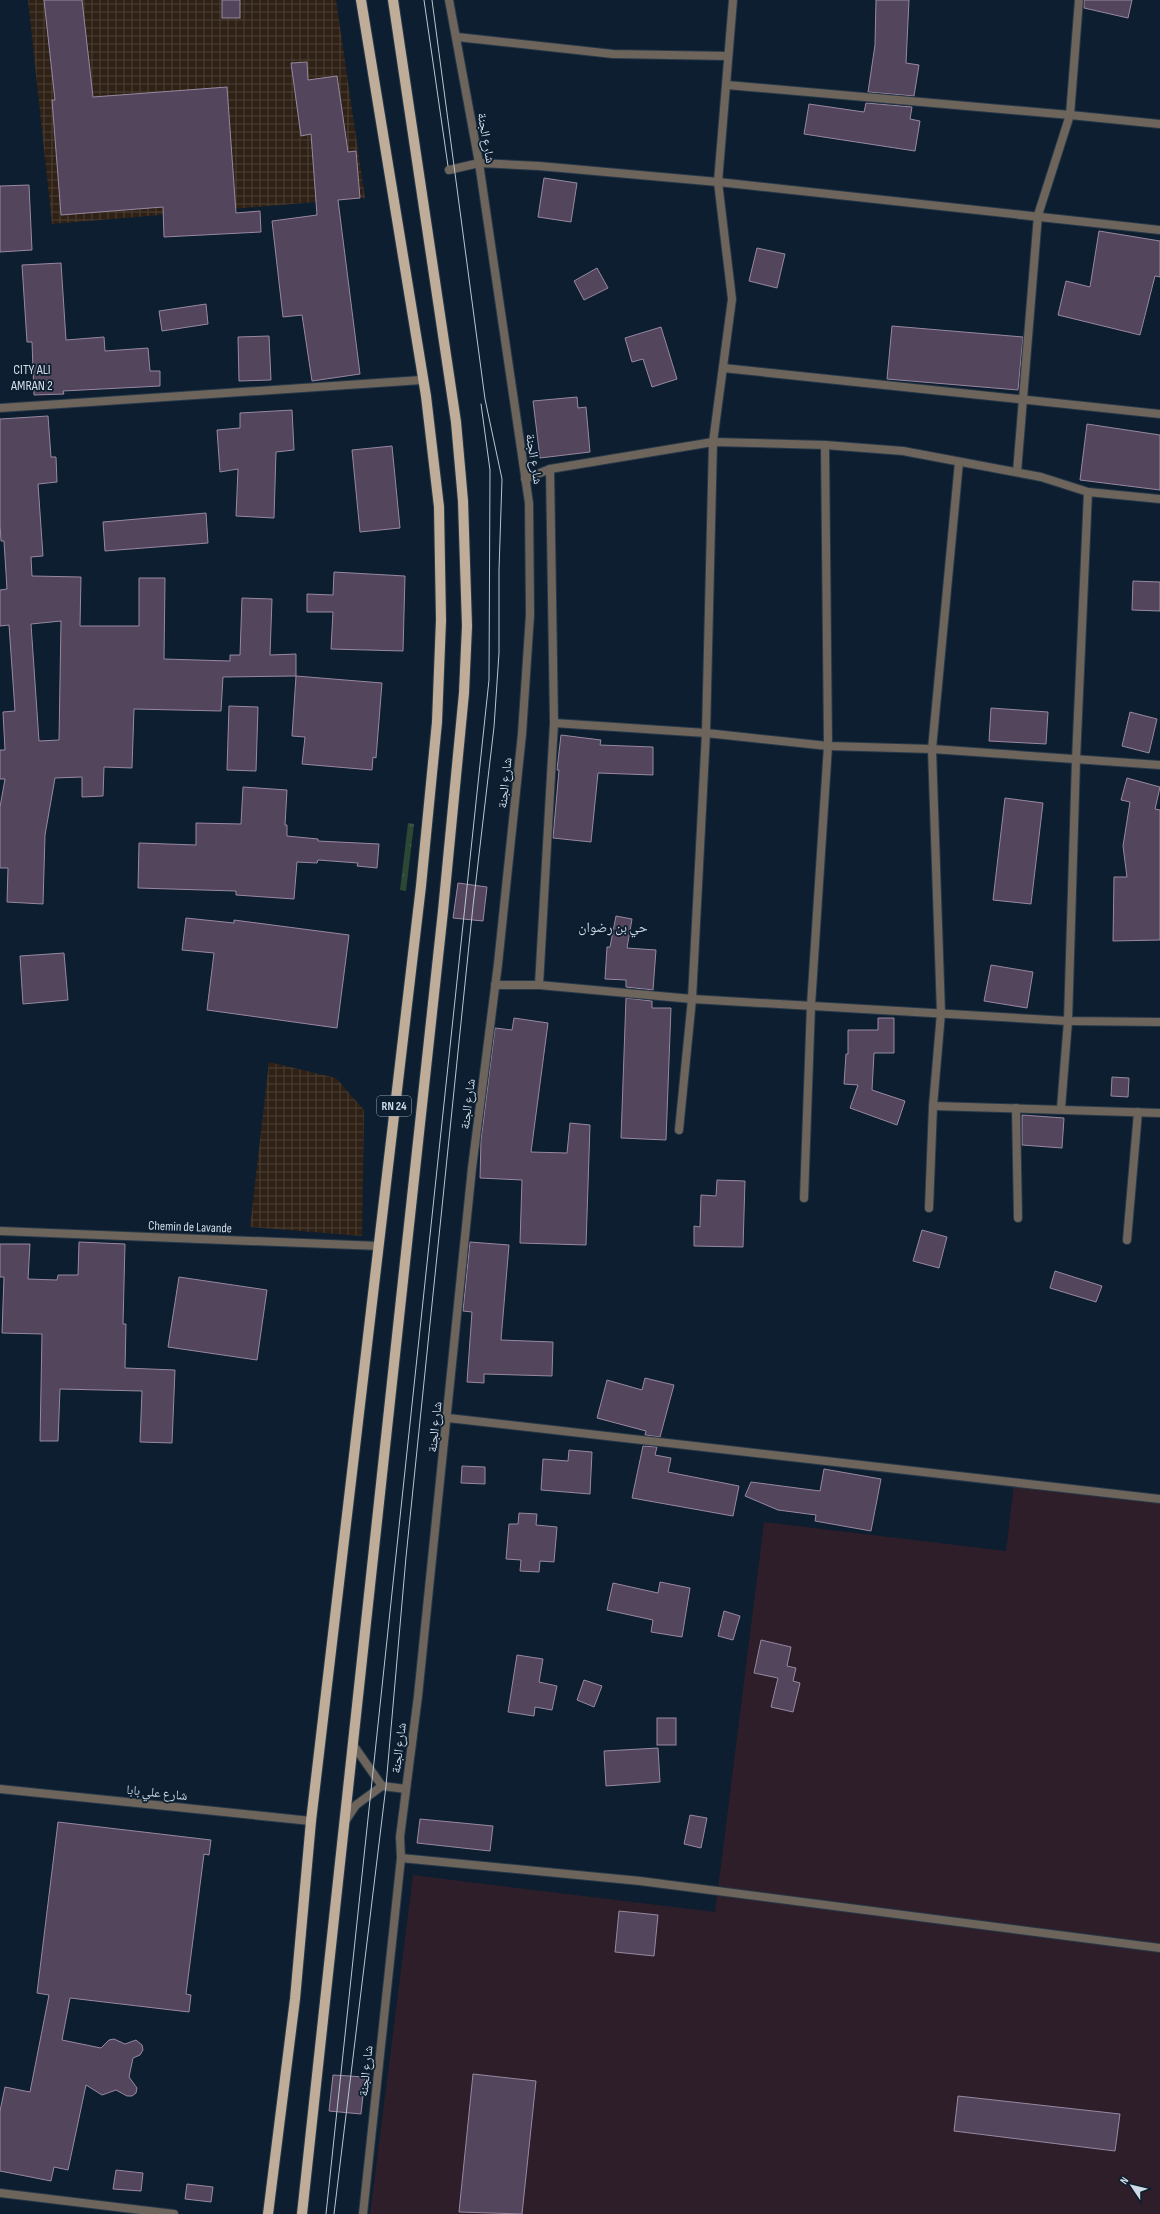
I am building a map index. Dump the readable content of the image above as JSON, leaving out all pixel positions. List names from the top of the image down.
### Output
{
  "streets": {
    "main road": ["RN 24"],
    "street": ["شارع الجنة", "Chemin de Lavande", "شارع علي بابا"]
  },
  "crossings": [
    ["RN 24", "Chemin de Lavande"],
    ["RN 24", "شارع علي بابا"]
  ],
  "districts": ["CITY ALI AMRAN 2", "حي بن رضوان"],
  "north": "top left"
}
